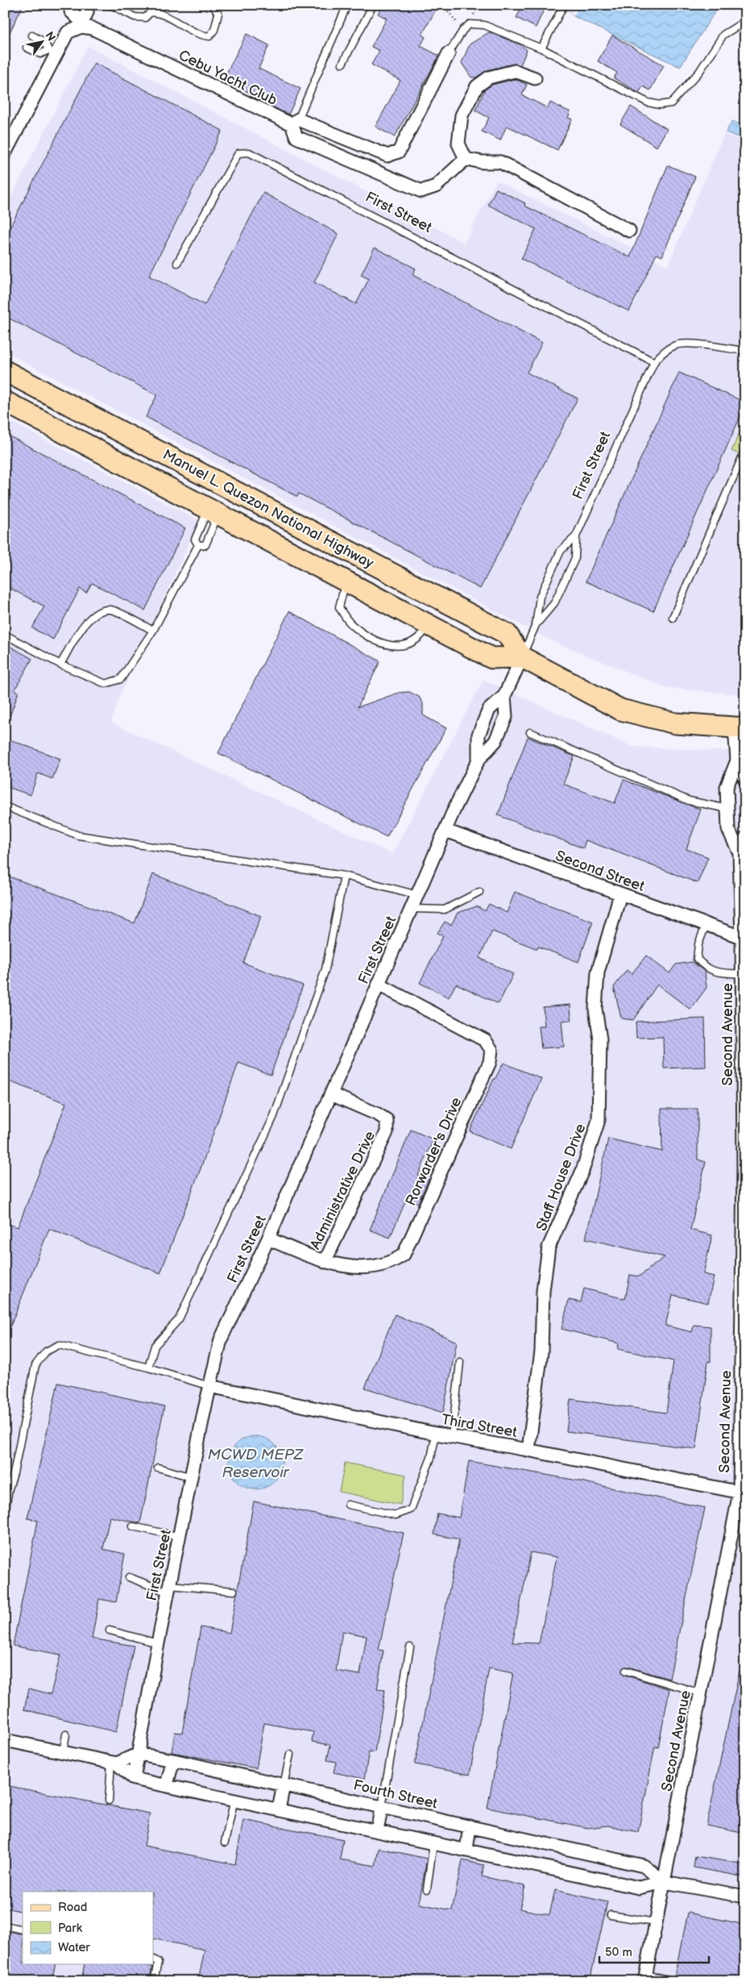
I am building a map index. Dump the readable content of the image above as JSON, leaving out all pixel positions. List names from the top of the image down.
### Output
{
  "streets": {
    "main road": ["Manuel L. Quezon National Highway"],
    "street": [
      "Cebu Yacht Club",
      "First Street",
      "Second Street",
      "Second Avenue",
      "Rorwarder's Drive",
      "Staff House Drive",
      "Administrative Drive",
      "Third Street",
      "Fourth Street"
    ]
  },
  "crossings": [
    ["First Street", "Manuel L. Quezon National Highway"],
    ["First Street", "Second Street"],
    ["First Street", "Rorwarder's Drive"],
    ["First Street", "Administrative Drive"],
    ["First Street", "Third Street"],
    ["First Street", "Fourth Street"],
    ["Manuel L. Quezon National Highway", "Second Avenue"],
    ["Second Street", "Second Avenue"],
    ["Second Street", "Staff House Drive"],
    ["Second Avenue", "Third Street"],
    ["Second Avenue", "Fourth Street"],
    ["Rorwarder's Drive", "Administrative Drive"],
    ["Staff House Drive", "Third Street"]
  ],
  "water": ["MCWD MEPZ Reservoir"],
  "legend": ["Road", "Park", "Water"],
  "scale_bar": "50 m",
  "north": "top right"
}
